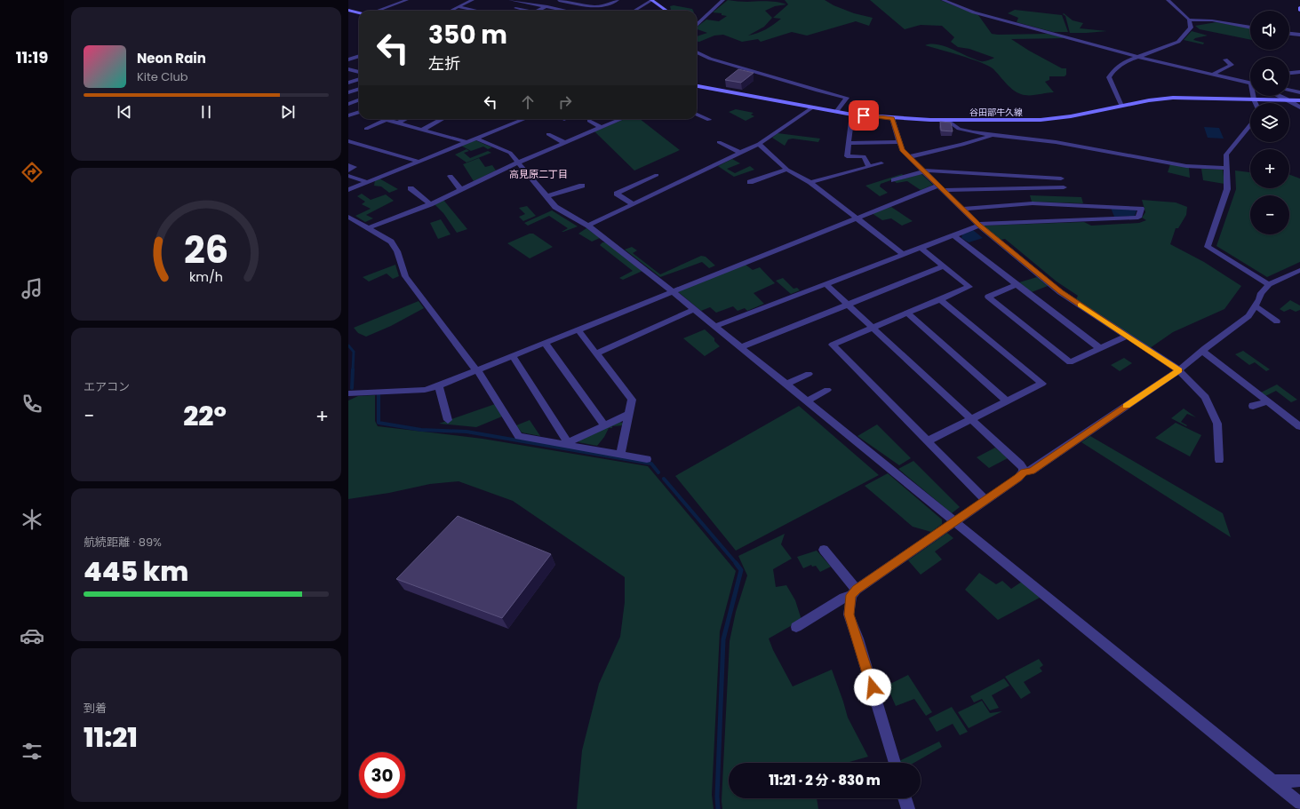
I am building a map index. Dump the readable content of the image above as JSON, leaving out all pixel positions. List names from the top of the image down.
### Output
{
  "streets": {
    "main road": ["谷田部牛久線"]
  },
  "districts": ["高見原二丁目"],
  "page": {
    "tabs": "11:19",
    "map_buttons": ["+", "−"],
    "turn": ["350 m", "左折"],
    "song": ["Neon Rain", "Kite Club"],
    "tile": [
      "エアコン",
      ["航続距離 · 89%", "445 km"],
      ["到着", "11:21"]
    ],
    "heat": ["−", "22°", "+"],
    "limit": "30",
    "trip": "11:21 · 2 分 · 830 m",
    "gauge": ["26", "km/h"]
  }
}
